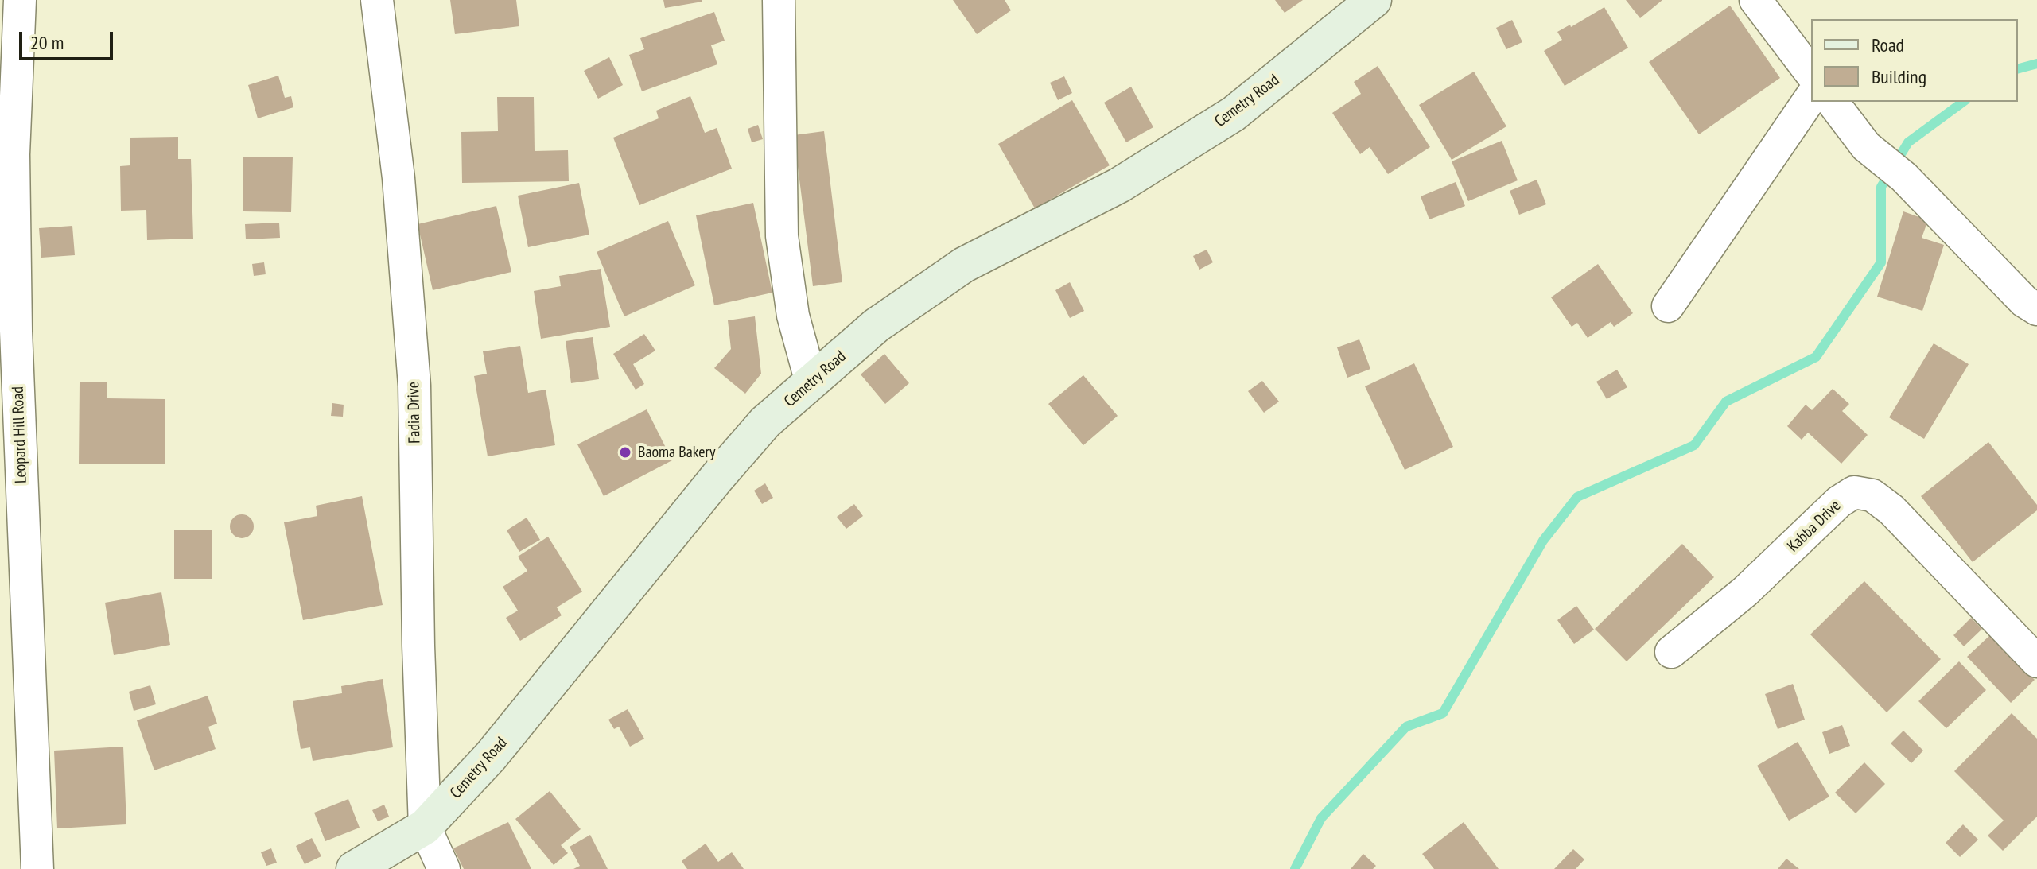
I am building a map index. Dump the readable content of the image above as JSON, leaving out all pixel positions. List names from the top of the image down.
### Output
{
  "streets": {
    "street": [
      "Cemetry Road",
      "Fadia Drive",
      "Leopard Hill Road",
      "Kabba Drive"
    ]
  },
  "crossings": [
    ["Cemetry Road", "Fadia Drive"]
  ],
  "places": ["Baoma Bakery"],
  "legend": ["Road", "Building"],
  "scale_bar": "20 m"
}
